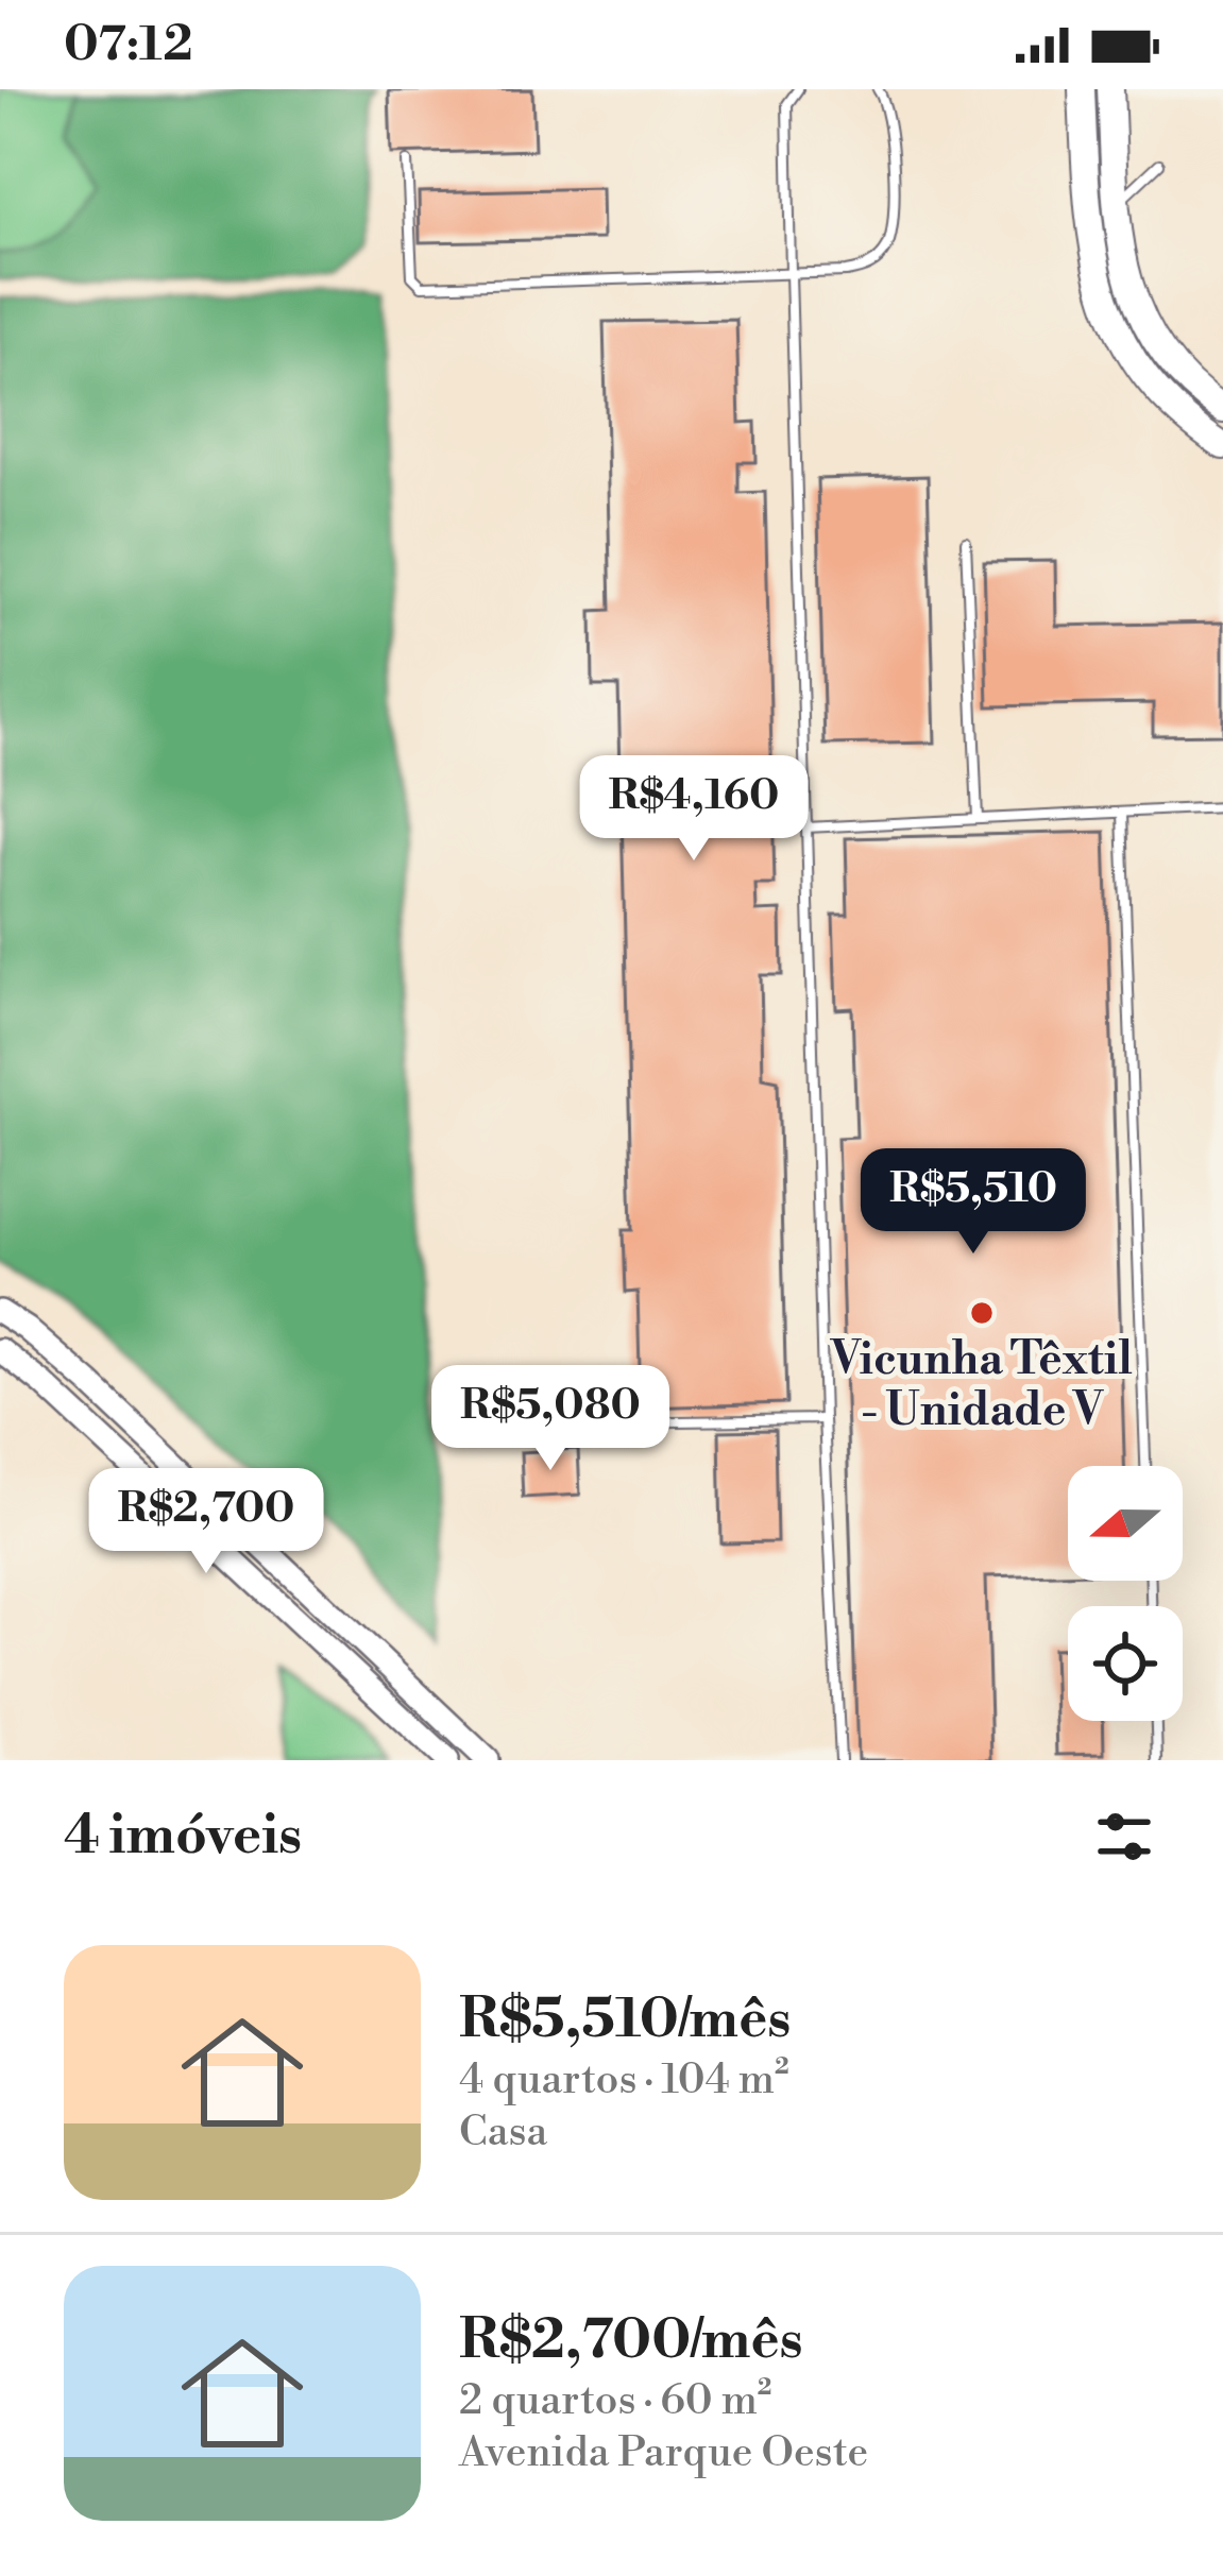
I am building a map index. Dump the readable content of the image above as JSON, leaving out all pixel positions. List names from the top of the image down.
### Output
{
  "places": ["Vicunha Têxtil - Unidade V"],
  "north": "left",
  "page": {
    "status": "07:12",
    "price": [
      "R$4,160",
      "R$5,510",
      "R$5,080",
      "R$2,700"
    ],
    "heading": "4 imóveis",
    "list": [
      {
        "name": "R$5,510/mês",
        "note": "4 quartos · 104 m² · Casa"
      },
      {
        "name": "R$2,700/mês",
        "note": "2 quartos · 60 m² · Avenida Parque Oeste"
      }
    ]
  }
}
